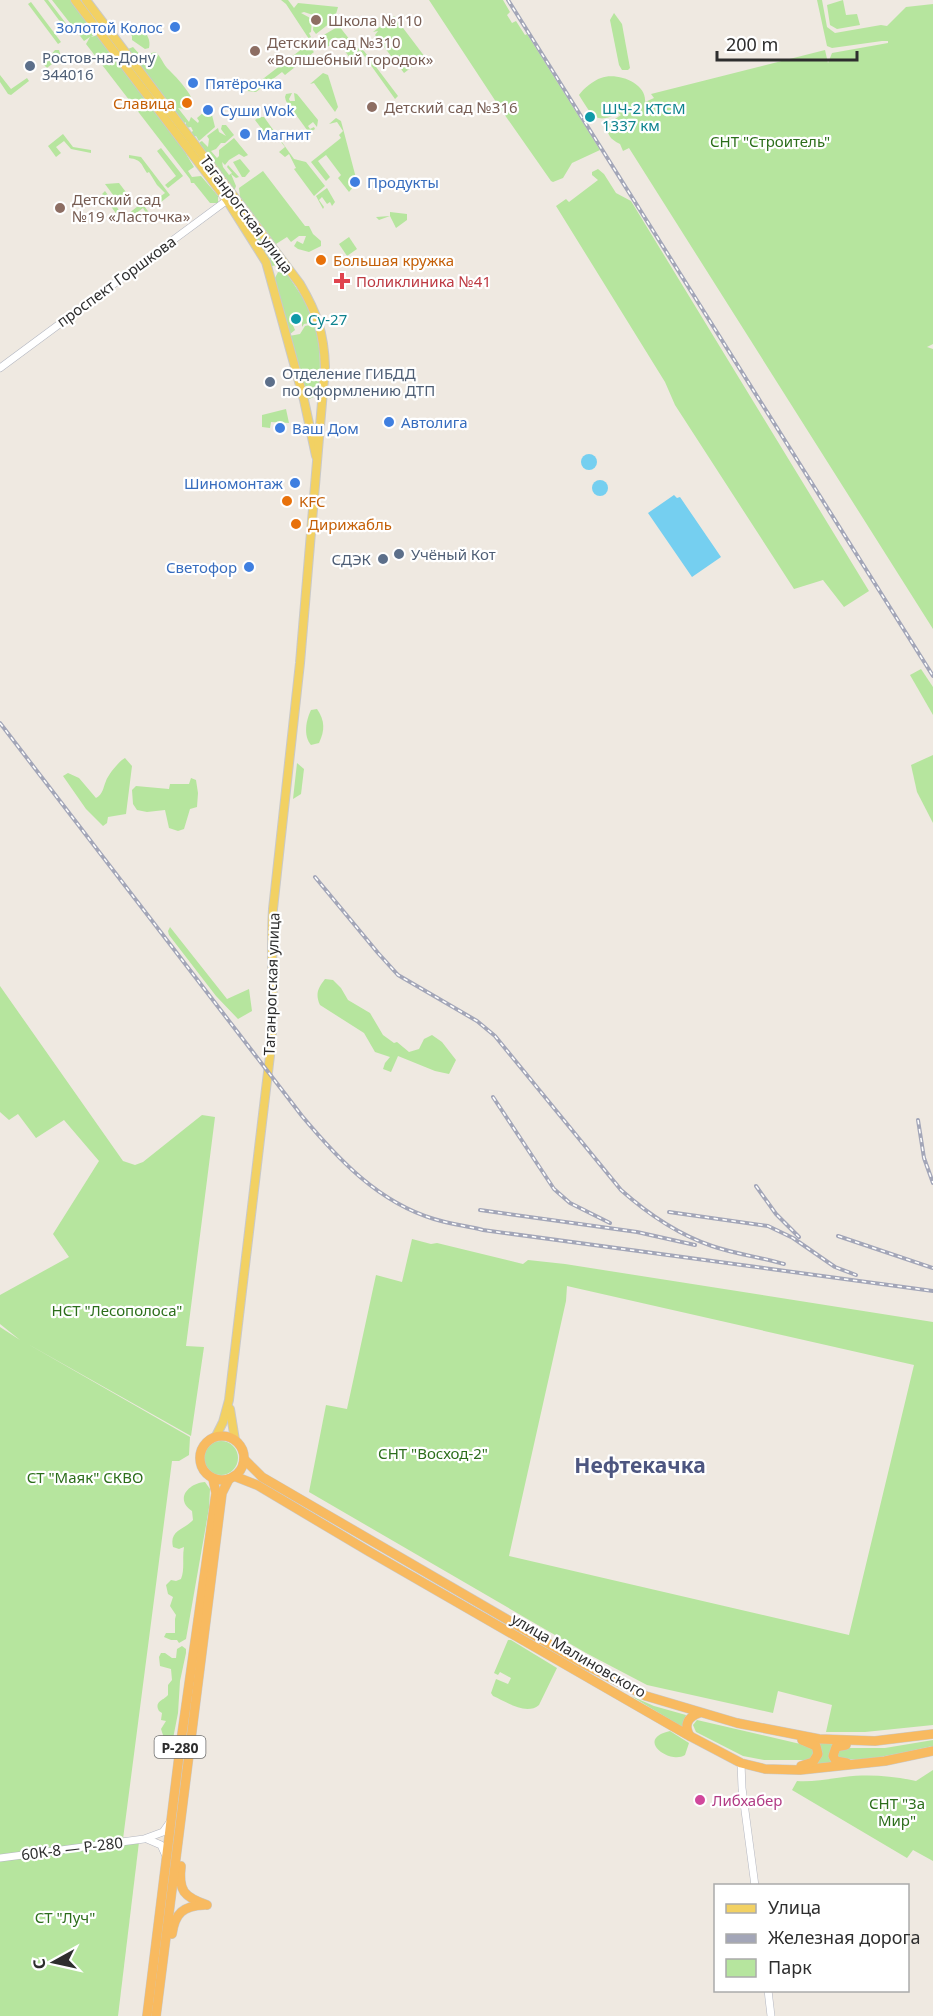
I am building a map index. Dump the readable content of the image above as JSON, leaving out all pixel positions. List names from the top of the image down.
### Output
{
  "streets": {
    "highway": ["улица Малиновского", "Р-280"],
    "main road": ["Таганрогская улица"],
    "street": ["проспект Горшкова", "60К-8 — Р-280"]
  },
  "crossings": [
    ["Таганрогская улица", "проспект Горшкова"],
    ["Таганрогская улица", "улица Малиновского"],
    ["Таганрогская улица", "Р-280"],
    ["улица Малиновского", "Р-280"],
    ["Р-280", "60К-8 — Р-280"]
  ],
  "districts": ["Нефтекачка"],
  "parks": [
    "СНТ \"Строитель\"",
    "НСТ \"Лесополоса\"",
    "СНТ \"Восход-2\"",
    "СТ \"Маяк\" СКВО",
    "СНТ \"За Мир\"",
    "СТ \"Луч\""
  ],
  "places": {
    "other": [
      "Школа №110",
      "Золотой Колос",
      "Детский сад №310 «Волшебный городок»",
      "Ростов-на-Дону 344016",
      "Пятёрочка",
      "Славица",
      "Детский сад №316",
      "Суши Wok",
      "ШЧ-2 КТСМ 1337 км",
      "Магнит",
      "Продукты",
      "Детский сад №19 «Ласточка»",
      "Большая кружка",
      "Су-27",
      "Отделение ГИБДД по оформлению ДТП",
      "Автолига",
      "Ваш Дом",
      "Шиномонтаж",
      "KFC",
      "Дирижабль",
      "Учёный Кот",
      "СДЭК",
      "Светофор",
      "Либхабер"
    ],
    "health": ["Поликлиника №41"]
  },
  "legend": ["Улица", "Железная дорога", "Парк"],
  "scale_bar": "200 m",
  "north": "left"
}
